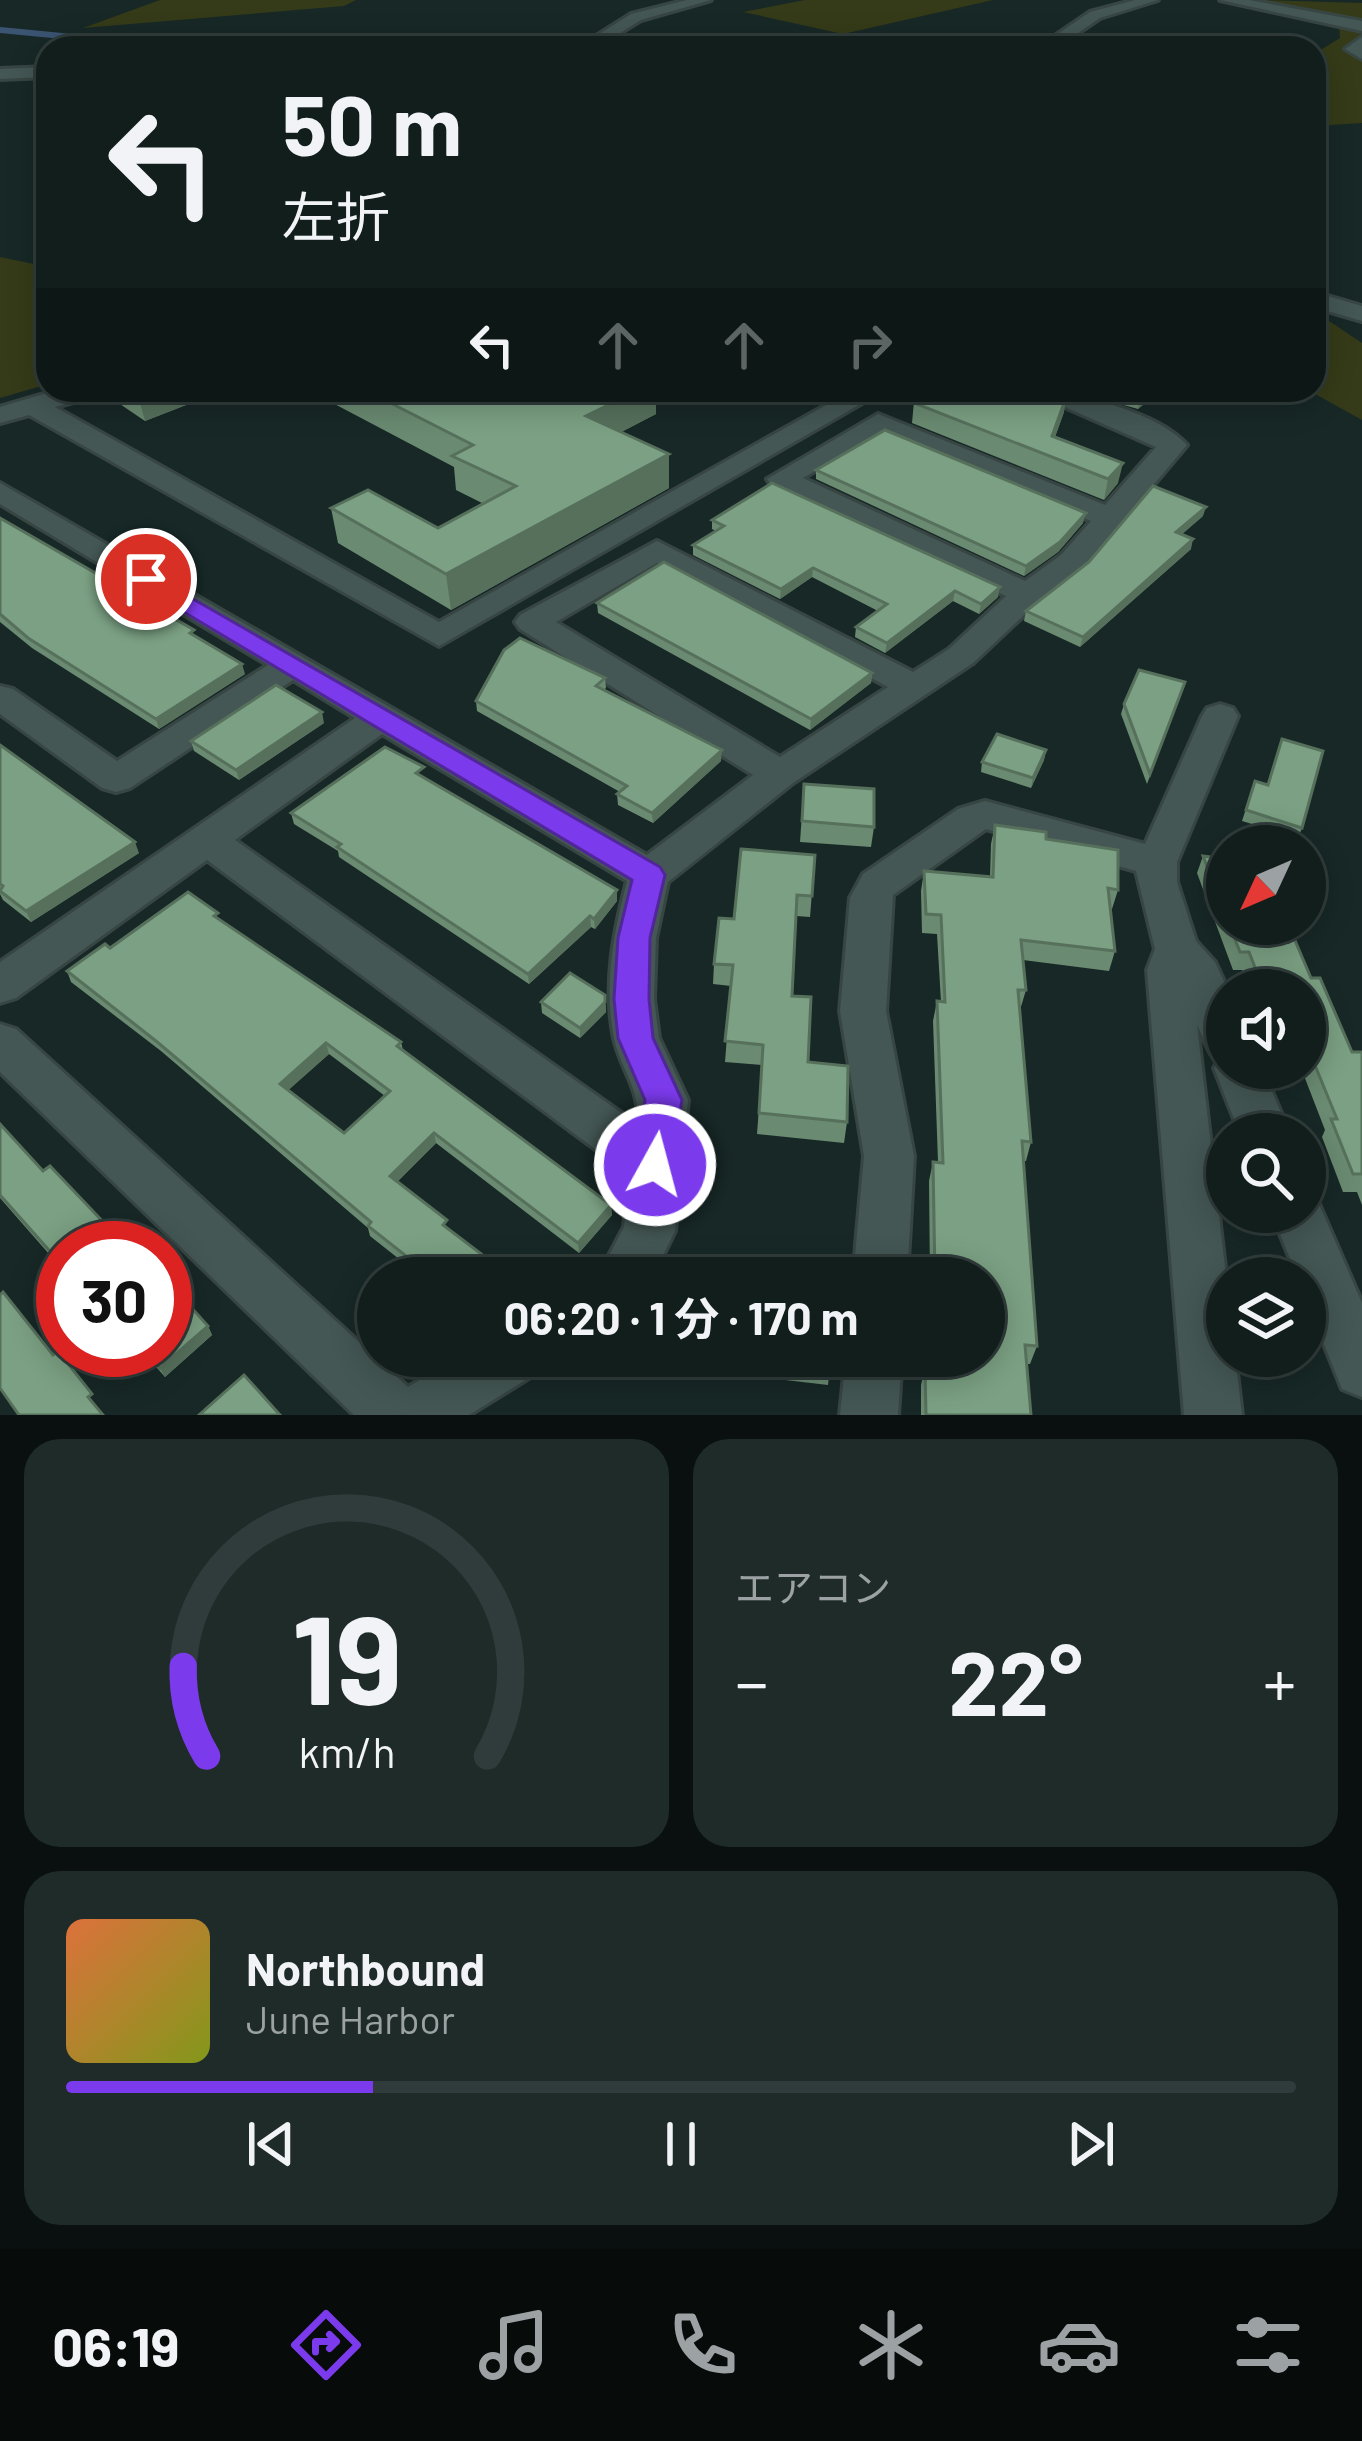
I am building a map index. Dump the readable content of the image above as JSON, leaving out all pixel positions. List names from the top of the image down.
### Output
{
  "north": "bottom left",
  "page": {
    "turn": ["50 m", "左折"],
    "limit": "30",
    "trip": "06:20 · 1 分 · 170 m",
    "tile": "エアコン",
    "heat": ["−", "22°", "+"],
    "song": ["Northbound", "June Harbor"],
    "tabs": "06:19",
    "gauge": ["19", "km/h"]
  }
}
